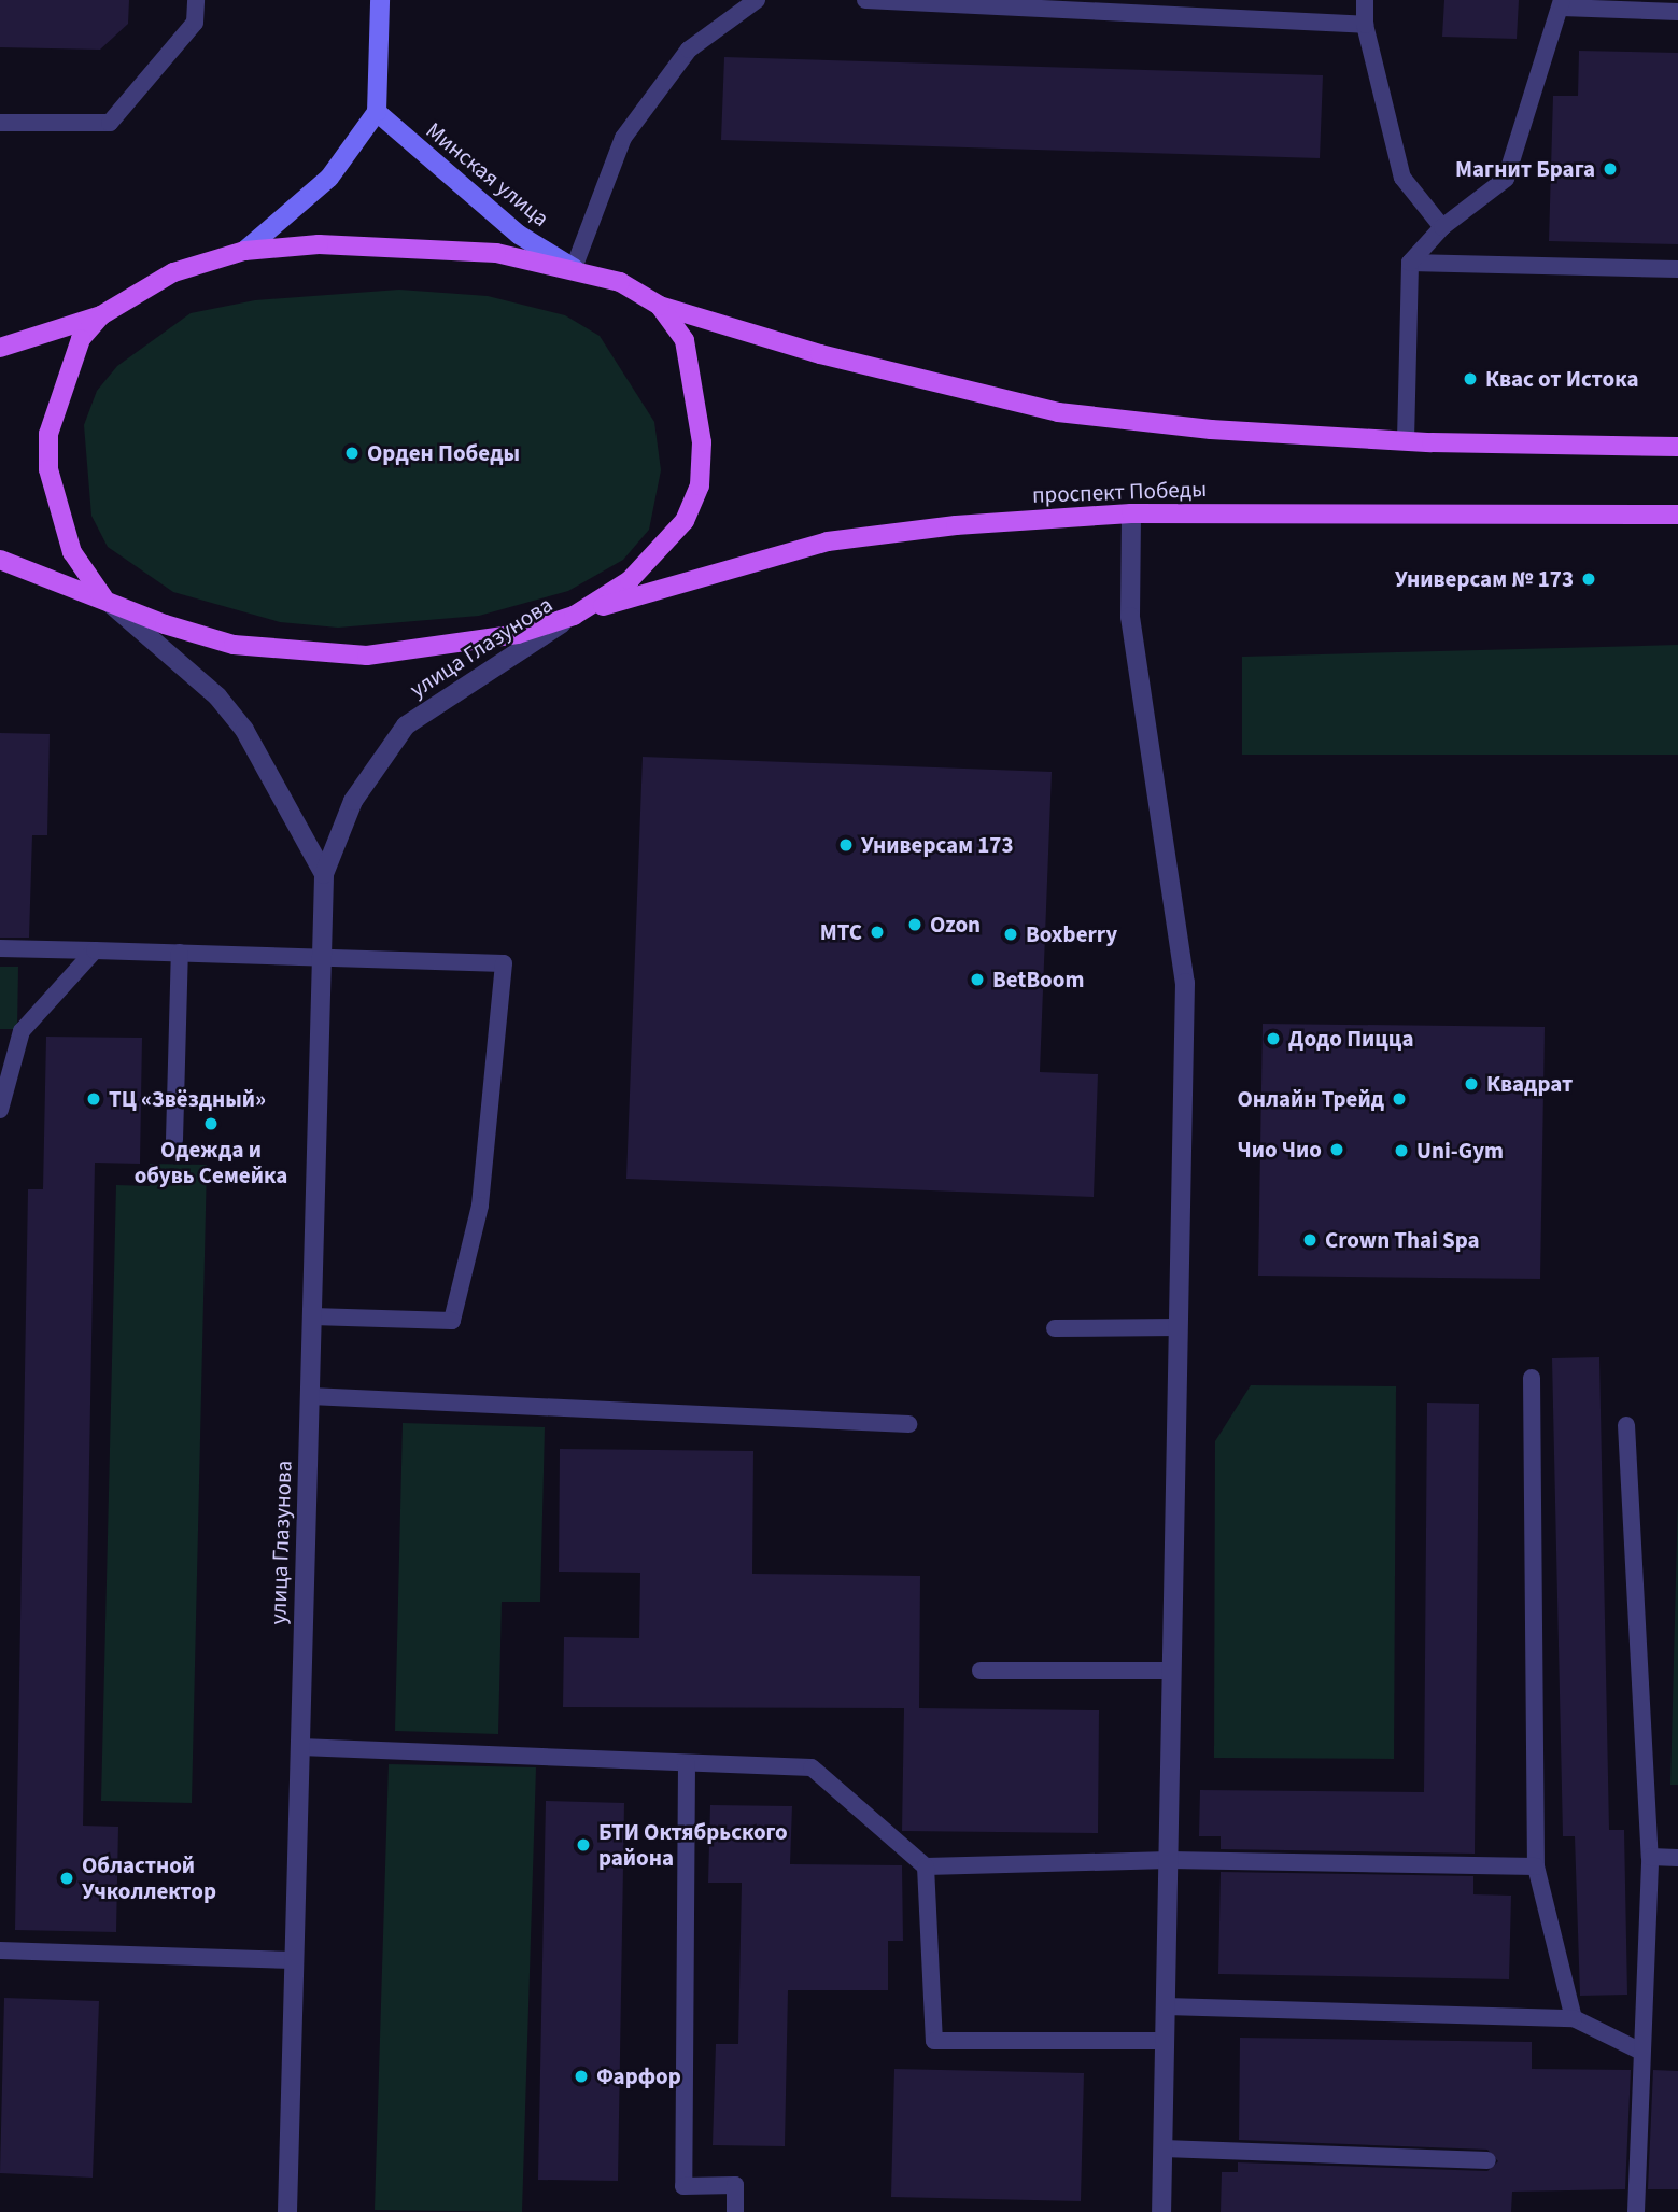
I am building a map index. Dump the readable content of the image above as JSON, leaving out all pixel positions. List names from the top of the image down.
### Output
{
  "streets": {
    "main road": ["Минская улица", "проспект Победы"],
    "street": ["улица Глазунова"]
  },
  "crossings": [
    ["проспект Победы", "улица Глазунова"]
  ],
  "places": [
    "Магнит Брага",
    "Квас от Истока",
    "Орден Победы",
    "Универсам № 173",
    "Универсам 173",
    "Ozon",
    "МТС",
    "Boxberry",
    "BetBoom",
    "Додо Пицца",
    "Квадрат",
    "ТЦ «Звёздный»",
    "Онлайн Трейд",
    "Одежда и обувь Семейка",
    "Чио Чио",
    "Uni-Gym",
    "Crown Thai Spa",
    "БТИ Октябрьского района",
    "Областной Учколлектор",
    "Фарфор"
  ]
}
